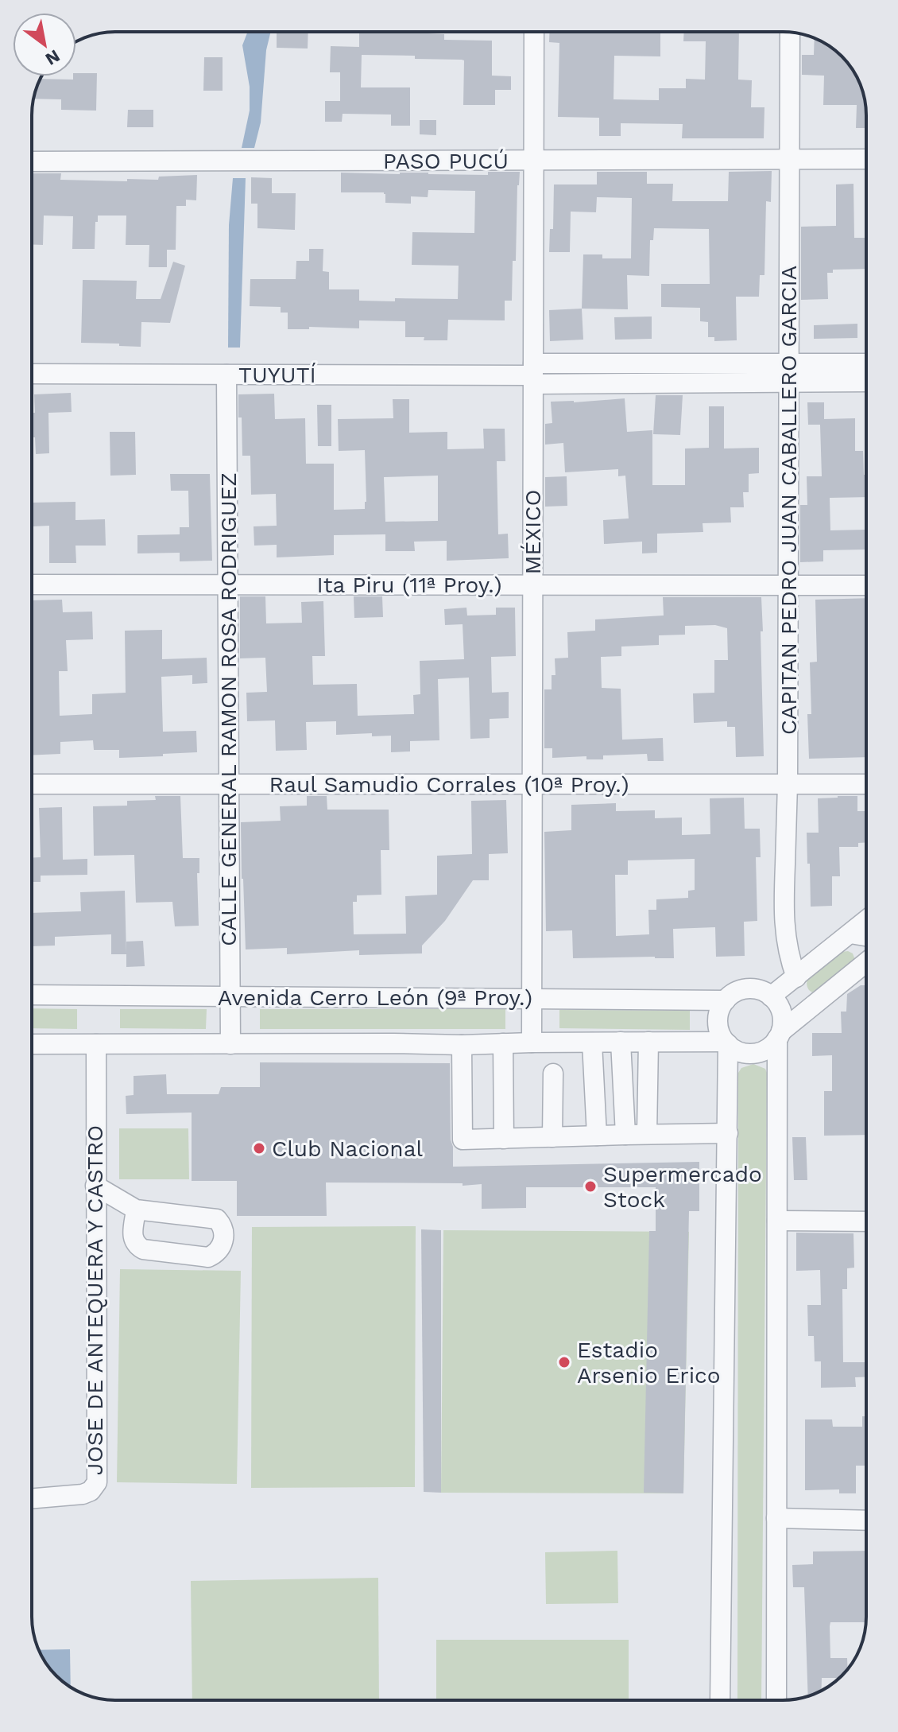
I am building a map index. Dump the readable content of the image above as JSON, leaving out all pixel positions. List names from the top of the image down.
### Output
{
  "streets": {
    "street": [
      "PASO PUCÚ",
      "TUYUTÍ",
      "CAPITAN PEDRO JUAN CABALLERO GARCIA",
      "MÉXICO",
      "Ita Piru (11ª Proy.)",
      "CALLE GENERAL RAMON ROSA RODRIGUEZ",
      "Raul Samudio Corrales (10ª Proy.)",
      "Avenida Cerro León (9ª Proy.)",
      "JOSE DE ANTEQUERA Y CASTRO"
    ]
  },
  "crossings": [
    ["PASO PUCÚ", "CAPITAN PEDRO JUAN CABALLERO GARCIA"],
    ["PASO PUCÚ", "MÉXICO"],
    ["TUYUTÍ", "CAPITAN PEDRO JUAN CABALLERO GARCIA"],
    ["TUYUTÍ", "MÉXICO"],
    ["TUYUTÍ", "CALLE GENERAL RAMON ROSA RODRIGUEZ"],
    ["CAPITAN PEDRO JUAN CABALLERO GARCIA", "Ita Piru (11ª Proy.)"],
    ["CAPITAN PEDRO JUAN CABALLERO GARCIA", "Raul Samudio Corrales (10ª Proy.)"],
    ["MÉXICO", "Ita Piru (11ª Proy.)"],
    ["MÉXICO", "Raul Samudio Corrales (10ª Proy.)"],
    ["MÉXICO", "Avenida Cerro León (9ª Proy.)"],
    ["Ita Piru (11ª Proy.)", "CALLE GENERAL RAMON ROSA RODRIGUEZ"],
    ["CALLE GENERAL RAMON ROSA RODRIGUEZ", "Raul Samudio Corrales (10ª Proy.)"],
    ["CALLE GENERAL RAMON ROSA RODRIGUEZ", "Avenida Cerro León (9ª Proy.)"],
    ["Avenida Cerro León (9ª Proy.)", "JOSE DE ANTEQUERA Y CASTRO"]
  ],
  "places": ["Club Nacional", "Supermercado Stock", "Estadio Arsenio Erico"],
  "north": "bottom right"
}
